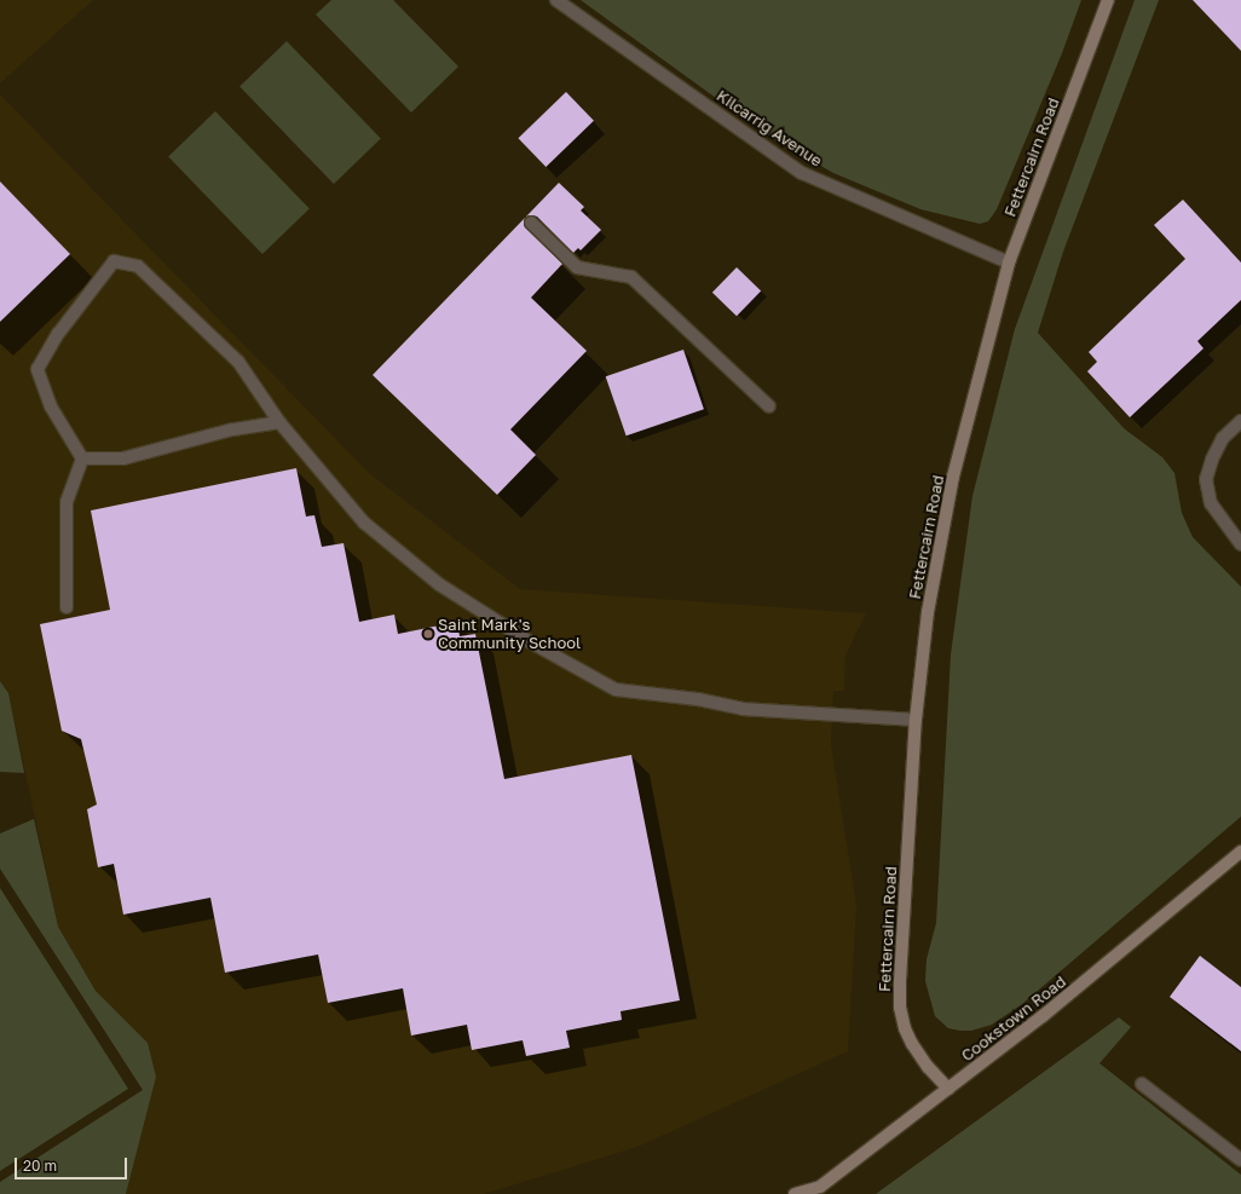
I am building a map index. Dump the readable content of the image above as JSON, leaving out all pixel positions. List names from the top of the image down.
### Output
{
  "streets": {
    "street": ["Kilcarrig Avenue", "Fettercairn Road", "Cookstown Road"]
  },
  "crossings": [
    ["Kilcarrig Avenue", "Fettercairn Road"],
    ["Fettercairn Road", "Cookstown Road"]
  ],
  "places": ["Saint Mark's Community School"],
  "scale_bar": "20 m"
}
